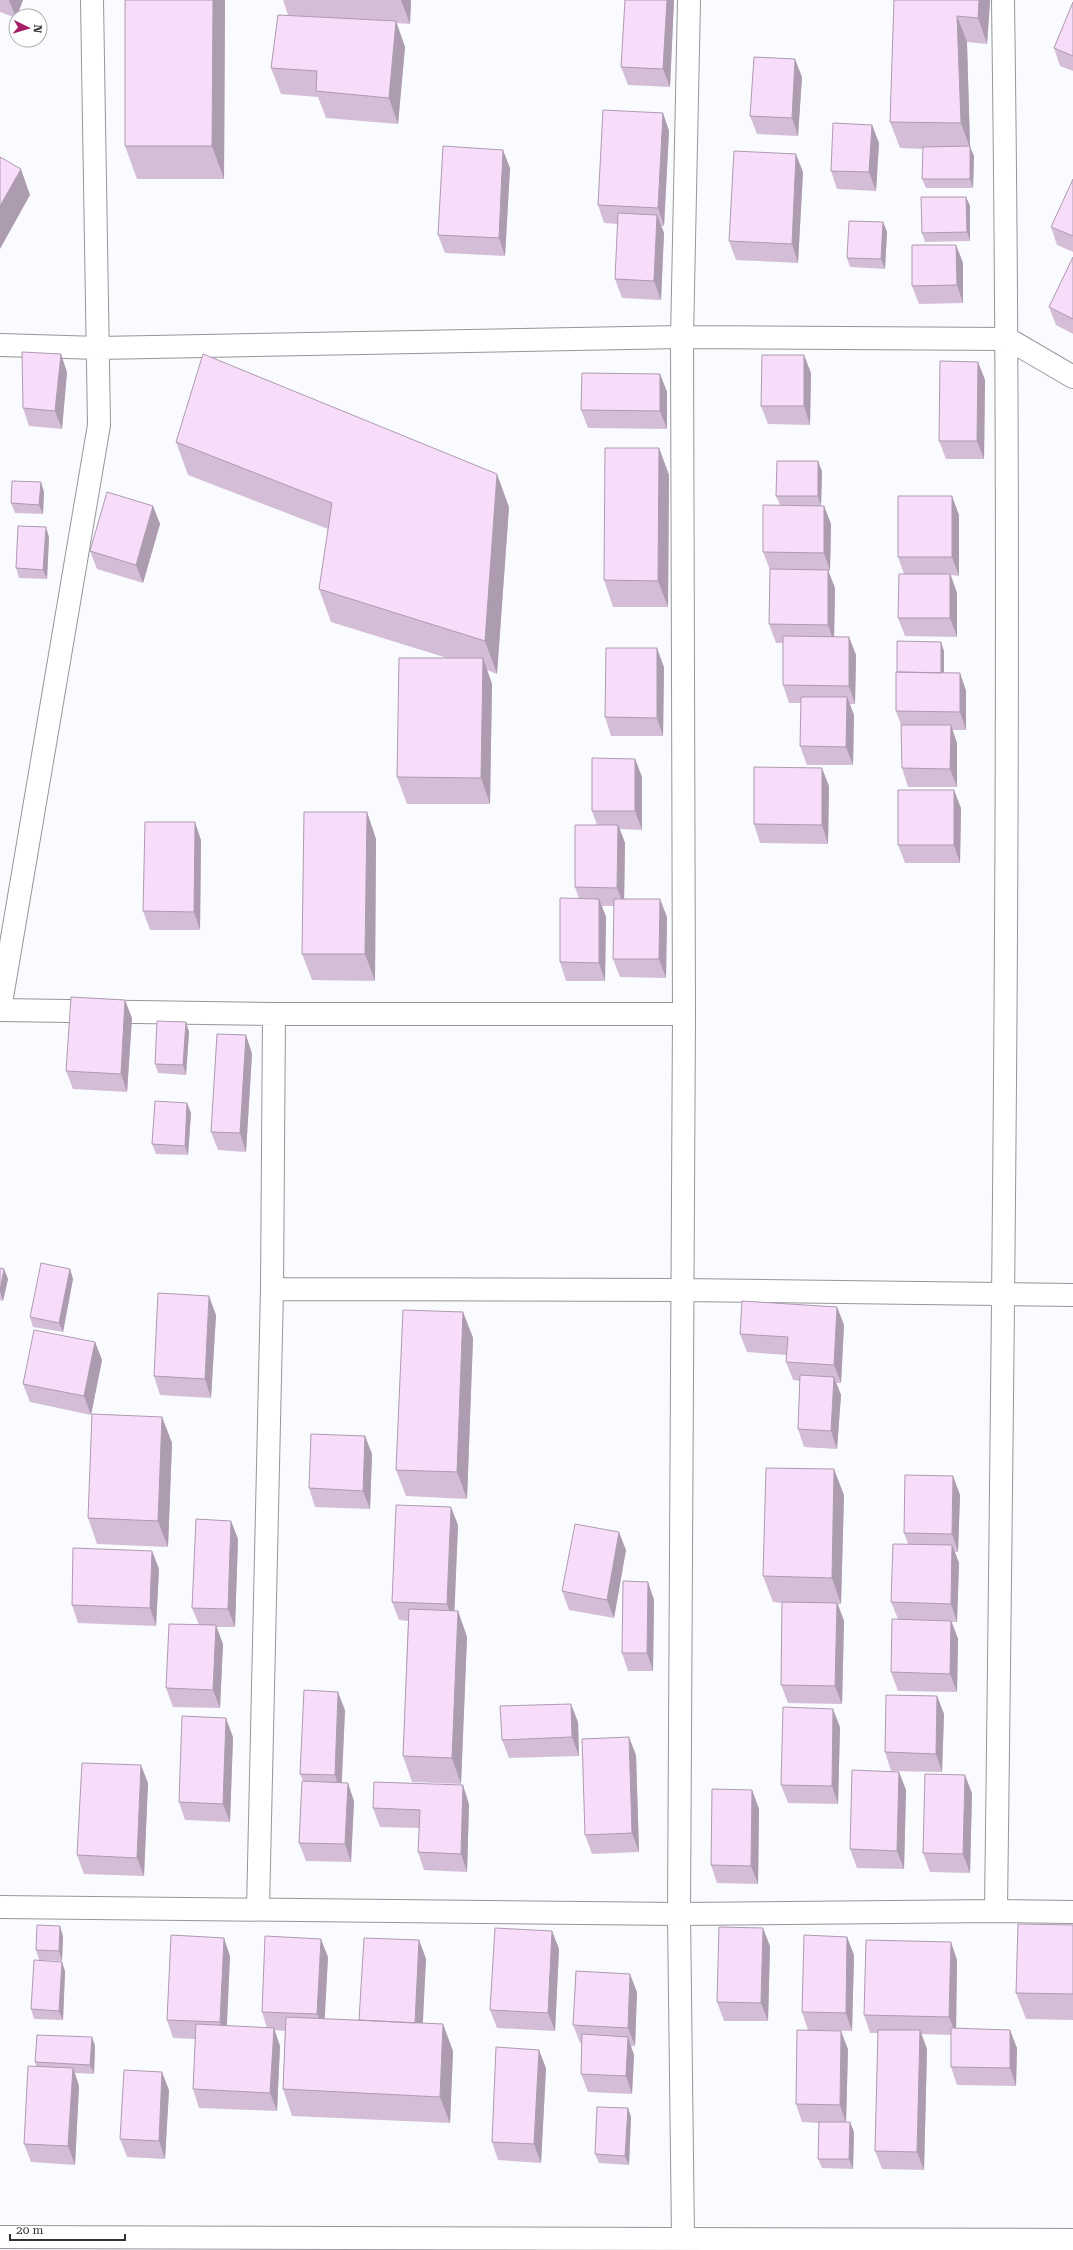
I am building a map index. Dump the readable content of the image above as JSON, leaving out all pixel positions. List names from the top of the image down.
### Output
{
  "scale_bar": "20 m",
  "north": "right"
}
